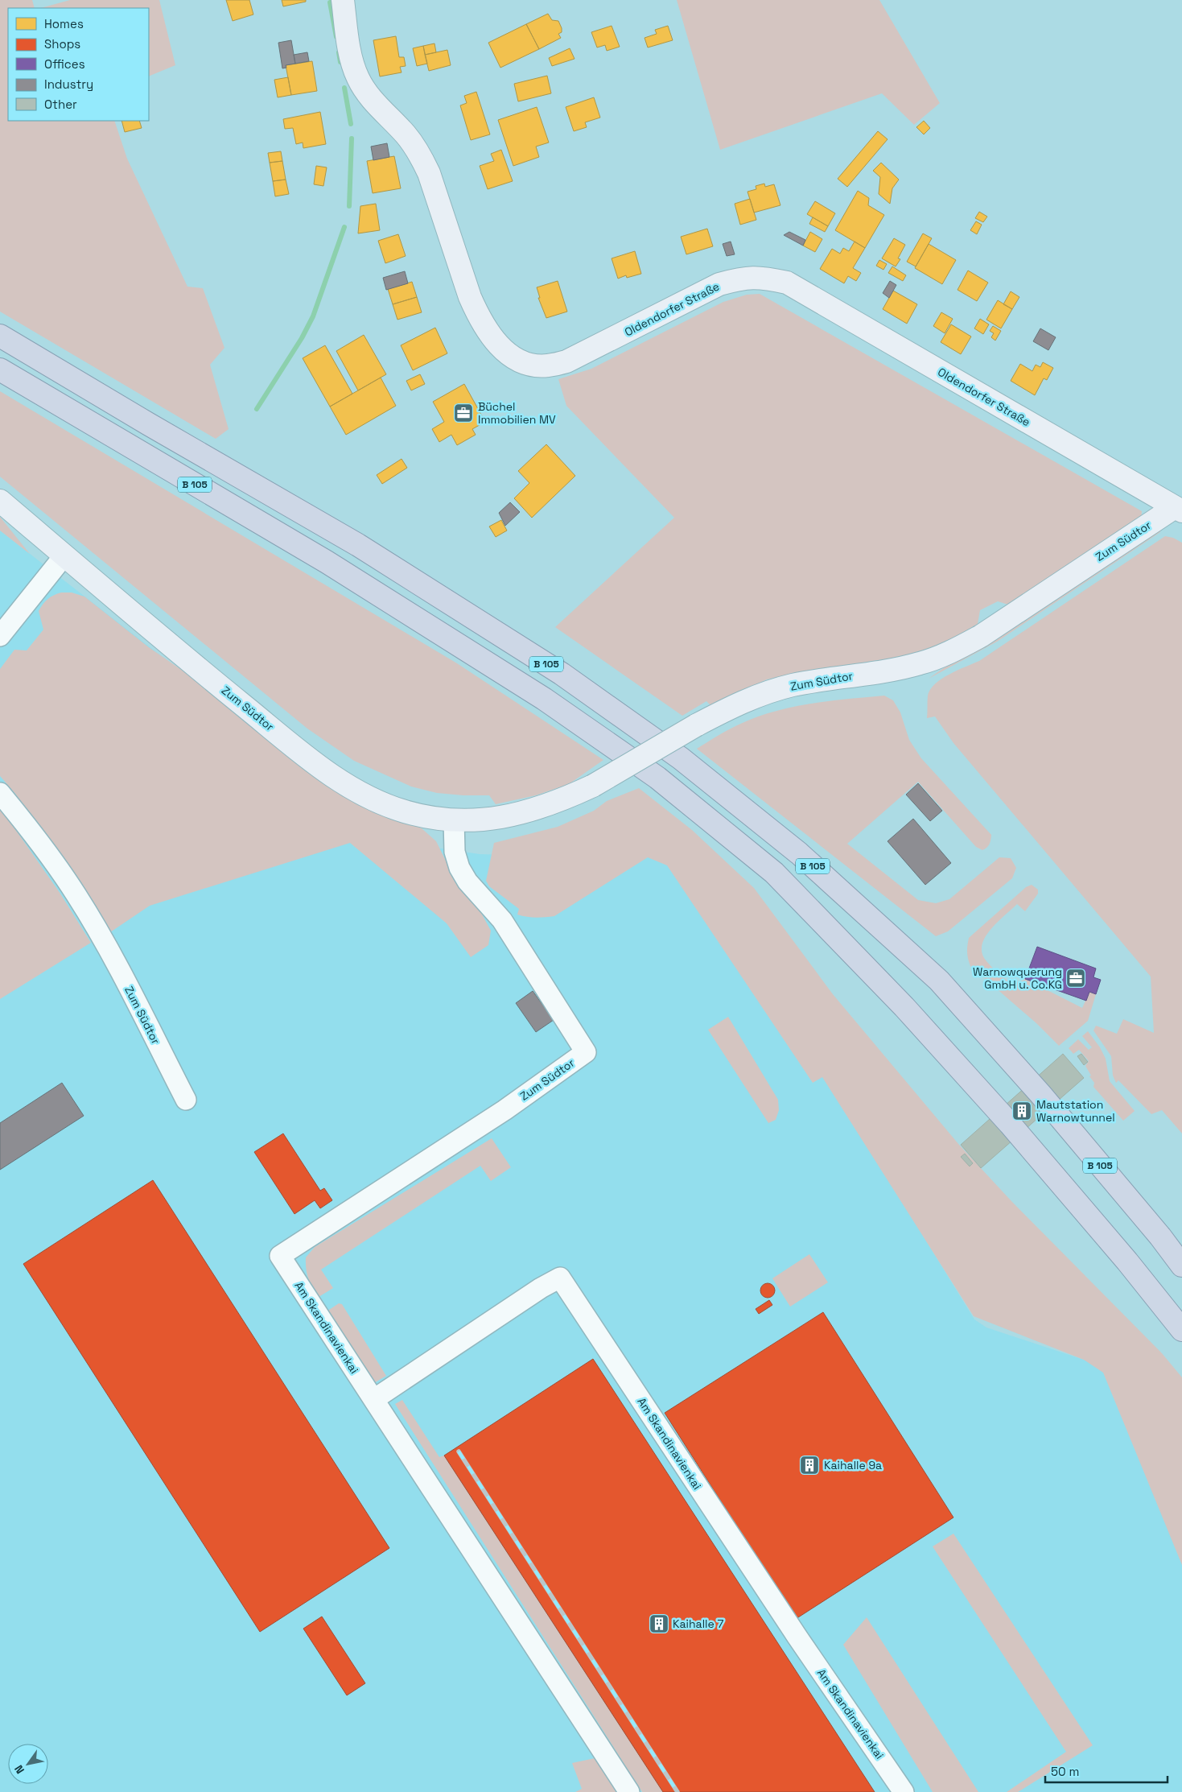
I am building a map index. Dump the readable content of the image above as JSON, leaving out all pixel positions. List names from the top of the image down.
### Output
{
  "streets": {
    "highway": ["B 105"],
    "street": ["Oldendorfer Straße", "Zum Südtor", "Am Skandinavienkai"]
  },
  "crossings": [
    ["Oldendorfer Straße", "Zum Südtor"],
    ["Zum Südtor", "Am Skandinavienkai"]
  ],
  "places": {
    "office": ["Büchel Immobilien MV", "Warnowquerung GmbH u. Co.KG"],
    "building": ["Mautstation Warnowtunnel", "Kaihalle 9a", "Kaihalle 7"]
  },
  "legend": [
    "Homes",
    "Shops",
    "Offices",
    "Industry",
    "Other"
  ],
  "scale_bar": "50 m",
  "north": "bottom left"
}
